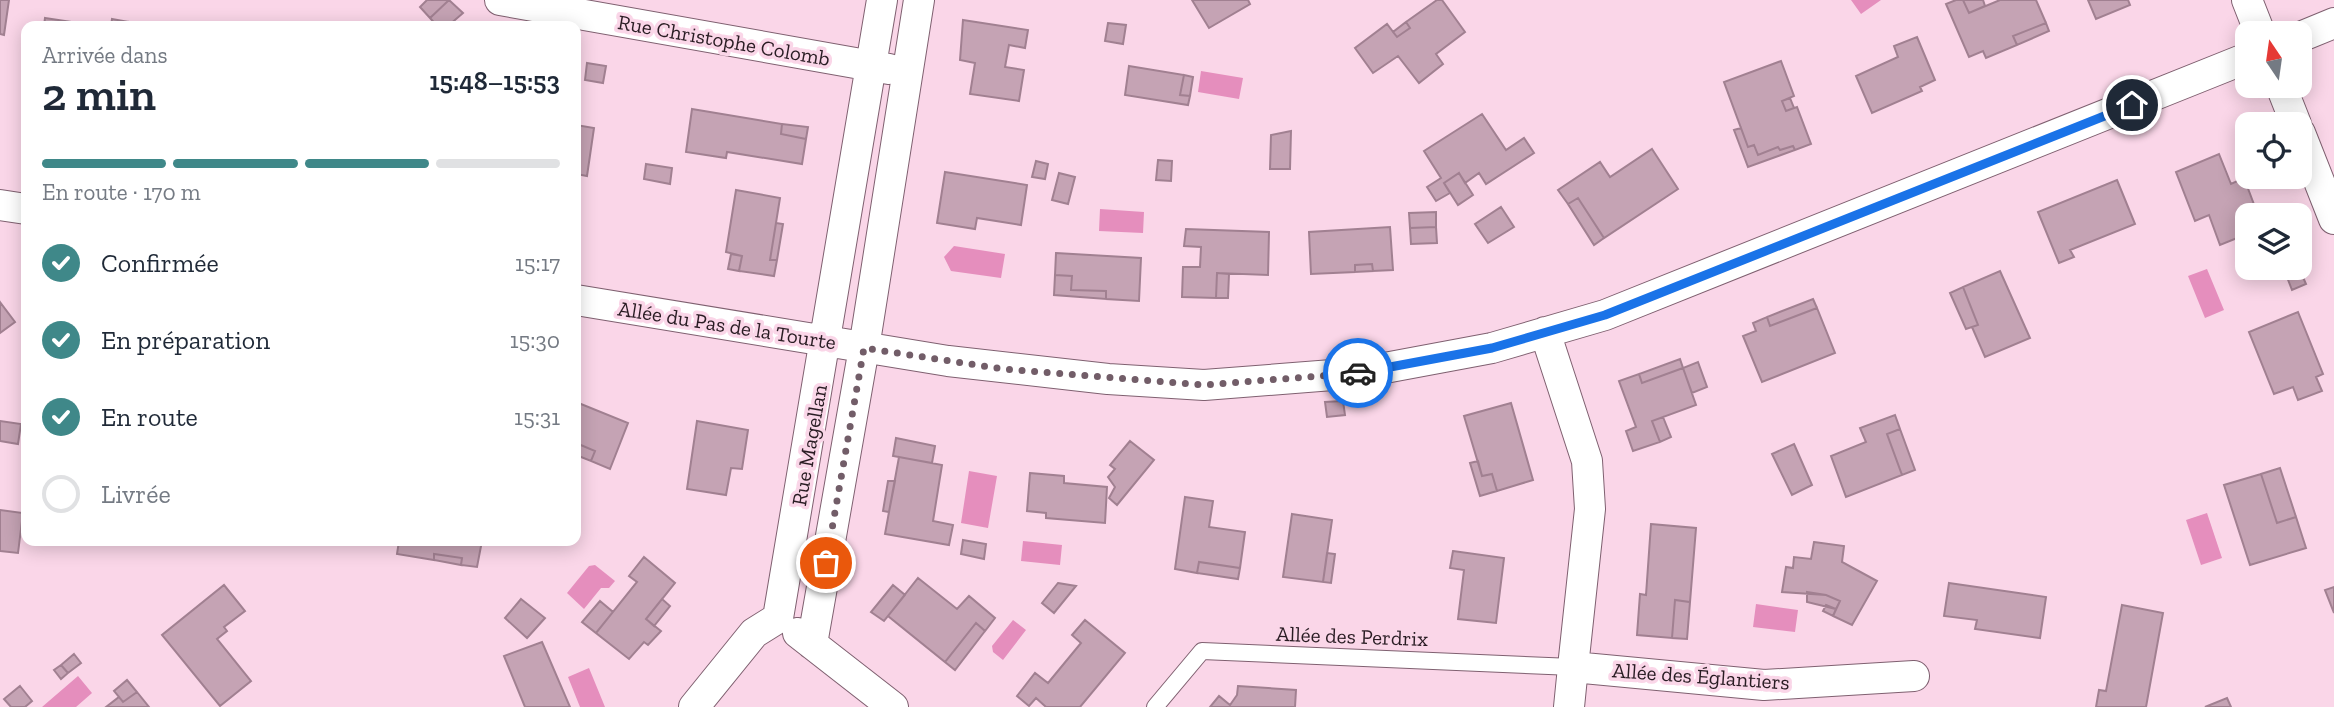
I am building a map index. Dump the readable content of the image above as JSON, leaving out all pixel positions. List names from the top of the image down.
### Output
{
  "streets": {
    "street": [
      "Rue Christophe Colomb",
      "Allée du Pas de la Tourte",
      "Rue Magellan",
      "Allée des Églantiers"
    ],
    "lane": ["Allée des Perdrix"]
  },
  "crossings": [
    ["Rue Christophe Colomb", "Rue Magellan"],
    ["Allée du Pas de la Tourte", "Rue Magellan"],
    ["Allée des Perdrix", "Allée des Églantiers"]
  ],
  "north": "top",
  "page": {
    "heading": ["2 min", "Arrivée dans", "15:48–15:53"],
    "bar": "En route · 170 m",
    "list": [
      ["Confirmée", "15:17"],
      ["En préparation", "15:30"],
      ["En route", "15:31"],
      "Livrée"
    ]
  }
}
